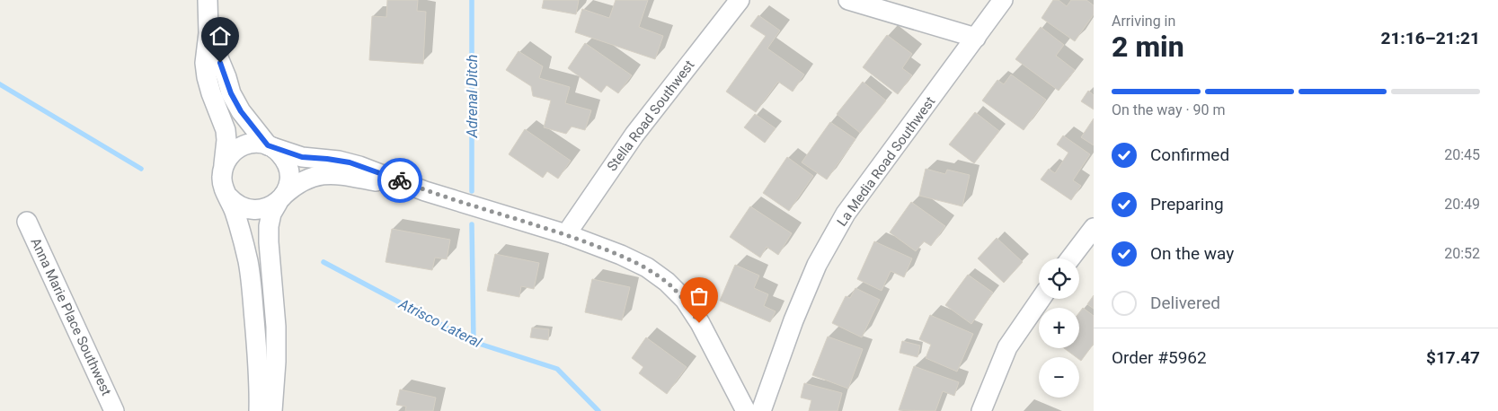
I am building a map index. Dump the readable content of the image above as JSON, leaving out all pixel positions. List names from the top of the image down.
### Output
{
  "streets": {
    "street": ["Stella Road Southwest", "La Media Road Southwest", "Anna Marie Place Southwest"]
  },
  "water": ["Adrenal Ditch", "Atrisco Lateral"],
  "page": {
    "heading": ["2 min", "Arriving in", "21:16–21:21"],
    "panel": ["Order #5962", "$17.47"],
    "bar": "On the way · 90 m",
    "list": [
      ["Confirmed", "20:45"],
      ["Preparing", "20:49"],
      ["On the way", "20:52"],
      "Delivered"
    ],
    "map_buttons": ["+", "−"]
  }
}
